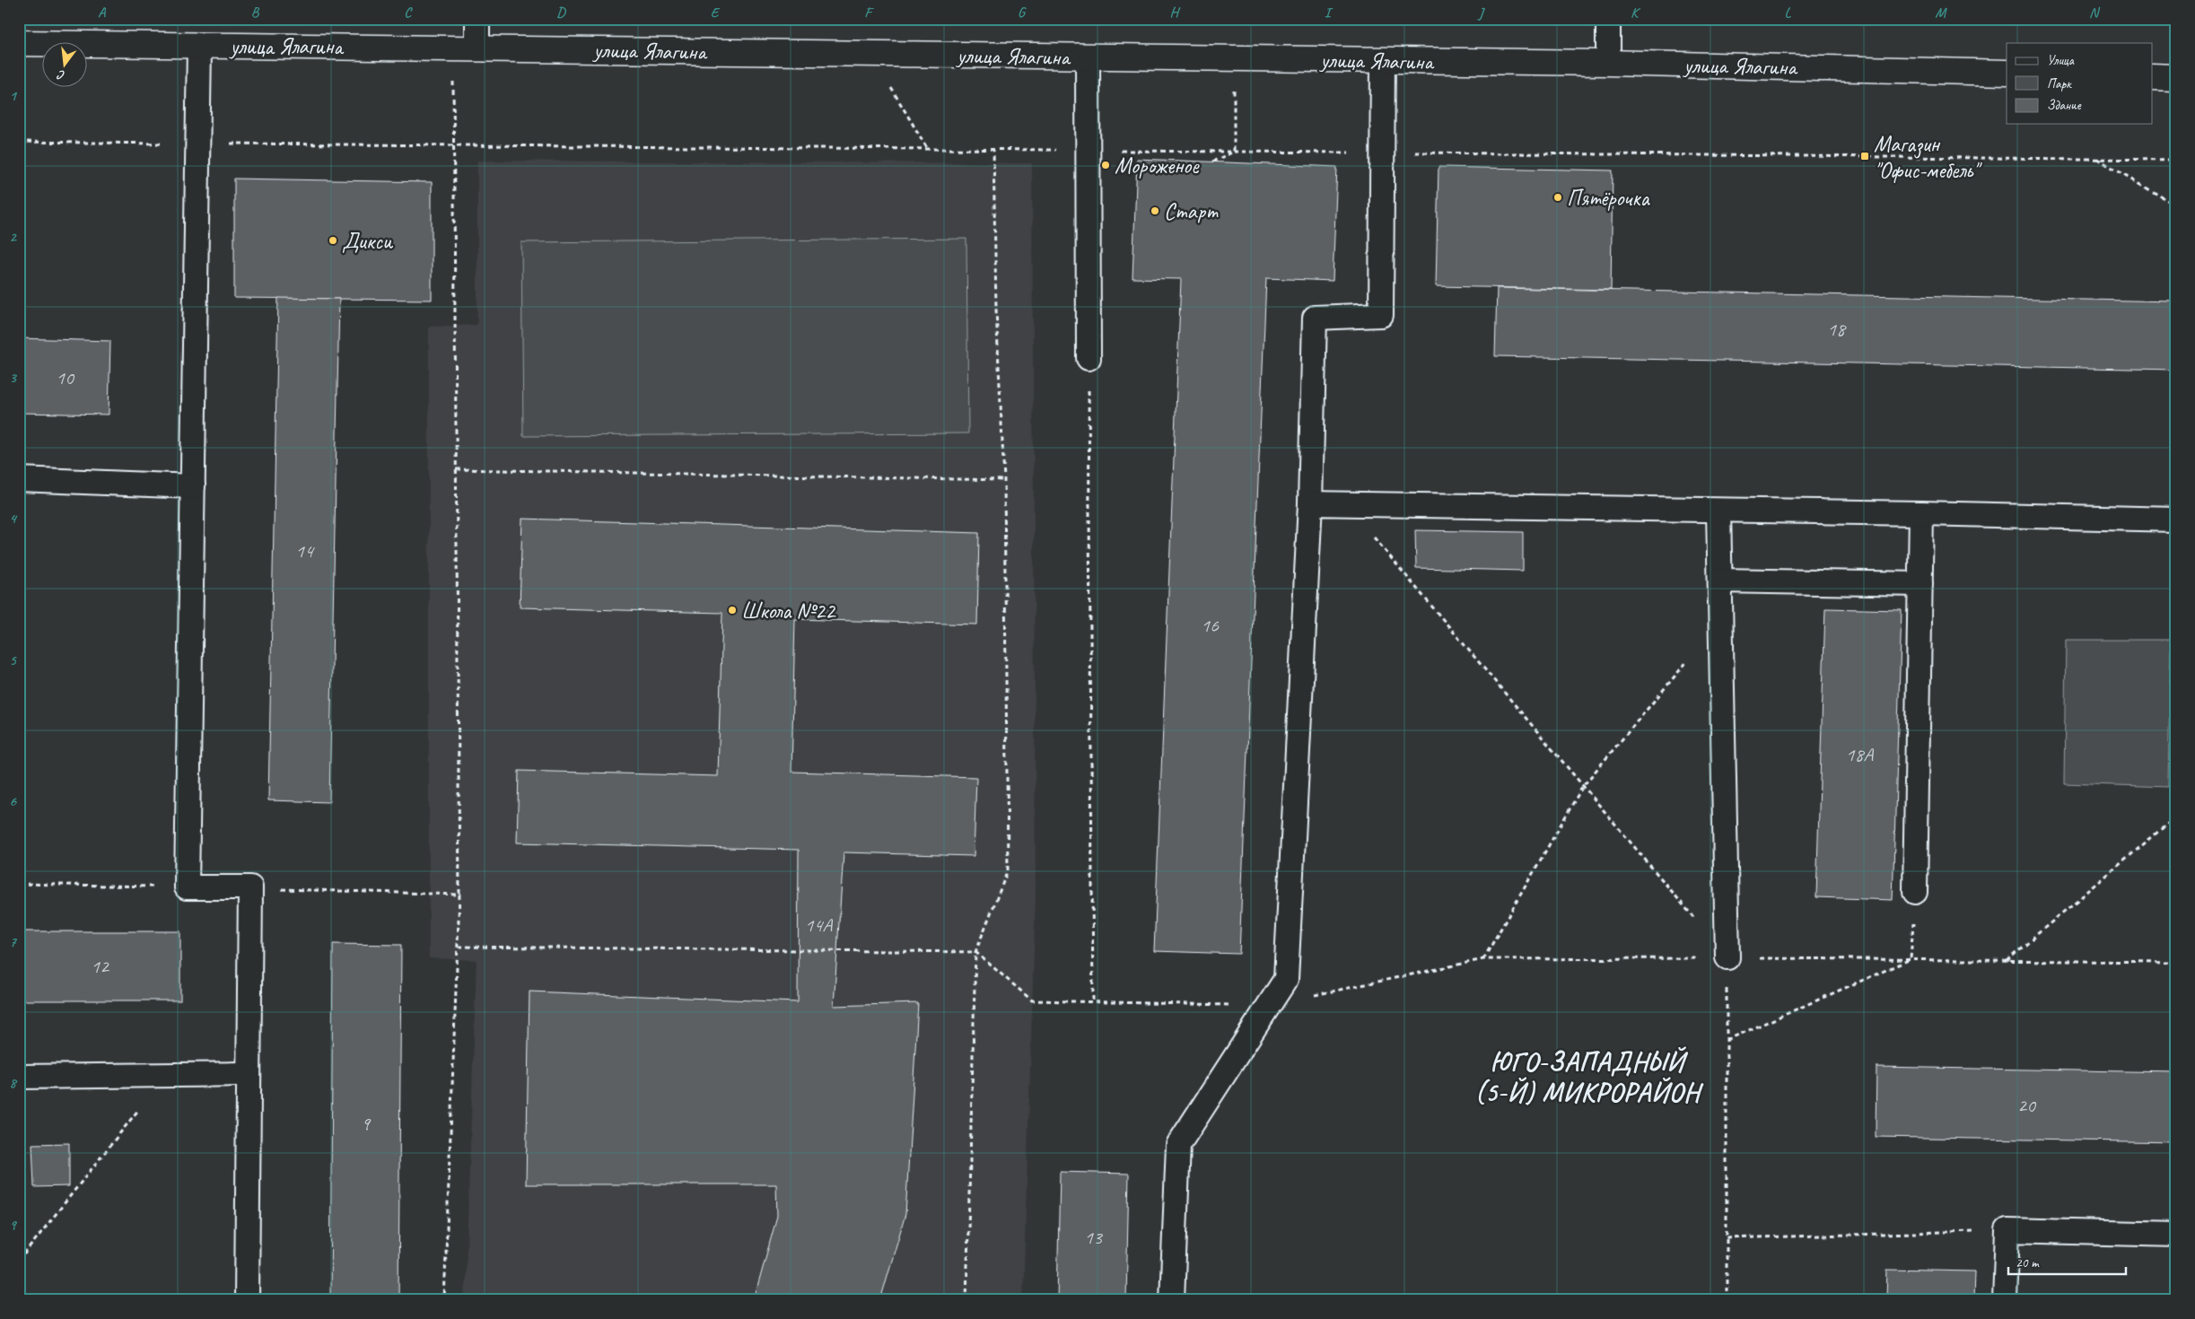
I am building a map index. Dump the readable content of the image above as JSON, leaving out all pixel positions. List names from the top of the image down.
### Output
{
  "streets": {
    "street": ["улица Ялагина"]
  },
  "districts": ["ЮГО-ЗАПАДНЫЙ (5-Й) МИКРОРАЙОН"],
  "places": {
    "transit": ["Магазин \"Офис-мебель\""],
    "other": [
      "Мороженое",
      "Пятёрочка",
      "Старт",
      "Дикси",
      "Школа №22"
    ]
  },
  "house_numbers": [
    "18",
    "10",
    "14",
    "16",
    "18А",
    "14А",
    "12",
    "20",
    "9",
    "13"
  ],
  "legend": ["Улица", "Парк", "Здание"],
  "scale_bar": "20 m",
  "north": "bottom",
  "grid": {
    "columns": [
      "A",
      "B",
      "C",
      "D",
      "E",
      "F",
      "G",
      "H",
      "I",
      "J",
      "K",
      "L",
      "M",
      "N"
    ],
    "rows": [
      "1",
      "2",
      "3",
      "4",
      "5",
      "6",
      "7",
      "8",
      "9"
    ]
  }
}
